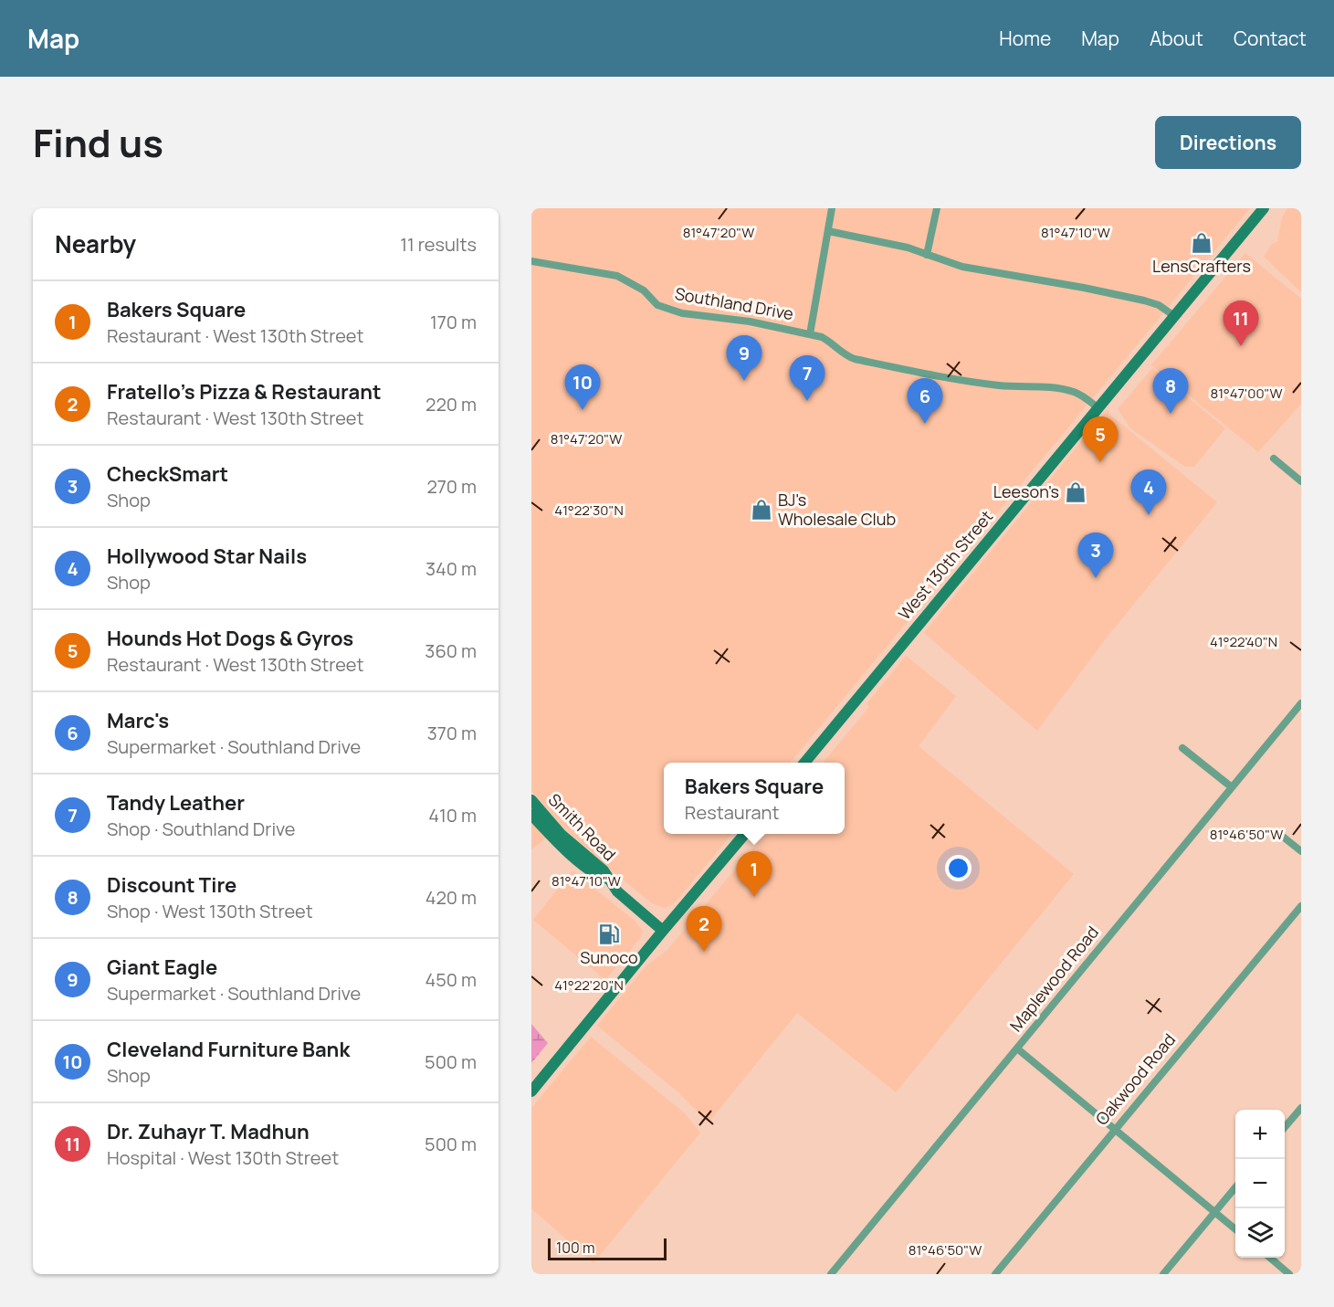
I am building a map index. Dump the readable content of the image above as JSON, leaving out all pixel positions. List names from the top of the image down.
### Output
{
  "streets": {
    "main road": ["West 130th Street", "Smith Road"],
    "street": ["Southland Drive", "Maplewood Road", "Oakwood Road"]
  },
  "crossings": [
    ["Southland Drive", "West 130th Street"]
  ],
  "places": {
    "shop": ["LensCrafters", "Leeson's", "BJ's Wholesale Club"],
    "fuel station": ["Sunoco"]
  },
  "scale_bar": "100 m",
  "page": {
    "header": "Map",
    "nav": [
      "Home",
      "Map",
      "About",
      "Contact"
    ],
    "title": "Find us",
    "buttons": "Directions",
    "heading": ["Nearby", "11 results"],
    "list": [
      {
        "mark": "1",
        "name": "Bakers Square",
        "note": "Restaurant · West 130th Street",
        "value": "170 m"
      },
      {
        "mark": "2",
        "name": "Fratello's Pizza & Restaurant",
        "note": "Restaurant · West 130th Street",
        "value": "220 m"
      },
      {
        "mark": "3",
        "name": "CheckSmart",
        "note": "Shop",
        "value": "270 m"
      },
      {
        "mark": "4",
        "name": "Hollywood Star Nails",
        "note": "Shop",
        "value": "340 m"
      },
      {
        "mark": "5",
        "name": "Hounds Hot Dogs & Gyros",
        "note": "Restaurant · West 130th Street",
        "value": "360 m"
      },
      {
        "mark": "6",
        "name": "Marc's",
        "note": "Supermarket · Southland Drive",
        "value": "370 m"
      },
      {
        "mark": "7",
        "name": "Tandy Leather",
        "note": "Shop · Southland Drive",
        "value": "410 m"
      },
      {
        "mark": "8",
        "name": "Discount Tire",
        "note": "Shop · West 130th Street",
        "value": "420 m"
      },
      {
        "mark": "9",
        "name": "Giant Eagle",
        "note": "Supermarket · Southland Drive",
        "value": "450 m"
      },
      {
        "mark": "10",
        "name": "Cleveland Furniture Bank",
        "note": "Shop",
        "value": "500 m"
      },
      {
        "mark": "11",
        "name": "Dr. Zuhayr T. Madhun",
        "note": "Hospital · West 130th Street",
        "value": "500 m"
      }
    ],
    "pins": [
      "11",
      "9",
      "7",
      "10",
      "8",
      "6",
      "5",
      "4",
      "3",
      "1",
      "2"
    ],
    "popup": ["Bakers Square", "Restaurant"],
    "map_buttons": ["+", "−"],
    "scale": "100 m"
  },
  "coordinates": [
    "81°47'20\"W",
    "81°47'10\"W",
    "81°47'00\"W",
    "41°22'30\"N",
    "41°22'40\"N",
    "81°46'50\"W",
    "41°22'20\"N"
  ]
}
